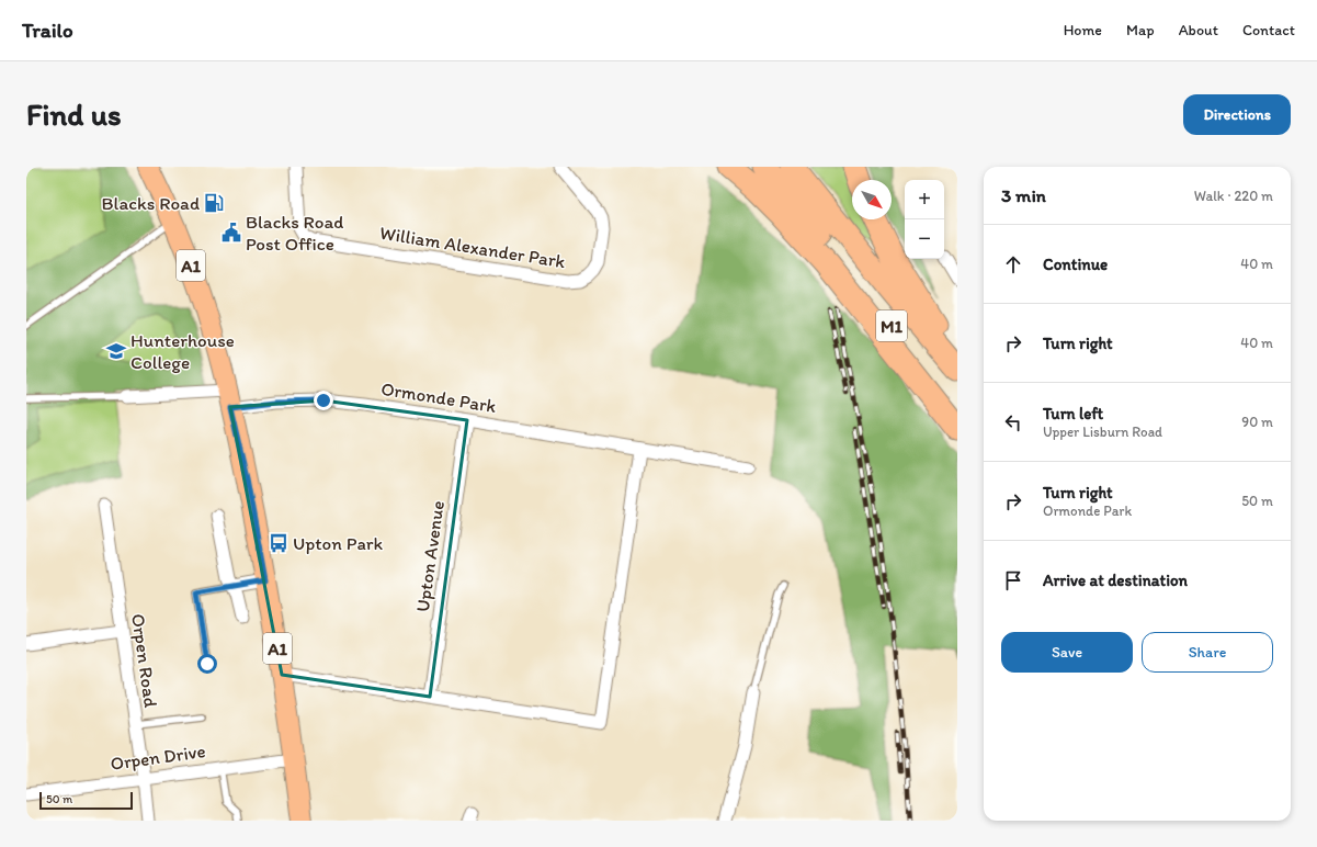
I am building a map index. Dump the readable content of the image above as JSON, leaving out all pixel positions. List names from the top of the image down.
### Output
{
  "streets": {
    "highway": ["M1"],
    "main road": ["A1"],
    "street": [
      "William Alexander Park",
      "Ormonde Park",
      "Upton Avenue",
      "Orpen Road",
      "Orpen Drive"
    ]
  },
  "crossings": [
    ["A1", "Ormonde Park"],
    ["A1", "Orpen Drive"],
    ["Ormonde Park", "Upton Avenue"],
    ["Orpen Road", "Orpen Drive"]
  ],
  "places": {
    "fuel station": ["Blacks Road"],
    "public building": ["Blacks Road Post Office"],
    "school or university": ["Hunterhouse College"],
    "bus stop": ["Upton Park"]
  },
  "scale_bar": "50 m",
  "north": "bottom right",
  "page": {
    "header": "Trailo",
    "nav": [
      "Home",
      "Map",
      "About",
      "Contact"
    ],
    "buttons": [
      "Directions",
      ["Save", "Share"]
    ],
    "title": "Find us",
    "heading": ["3 min", "Walk · 220 m"],
    "map_buttons": ["+", "−"],
    "list": [
      ["Continue", "40 m"],
      ["Turn right", "40 m"],
      ["Turn left", "Upper Lisburn Road", "90 m"],
      ["Turn right", "Ormonde Park", "50 m"],
      "Arrive at destination"
    ],
    "scale": "50 m"
  }
}
